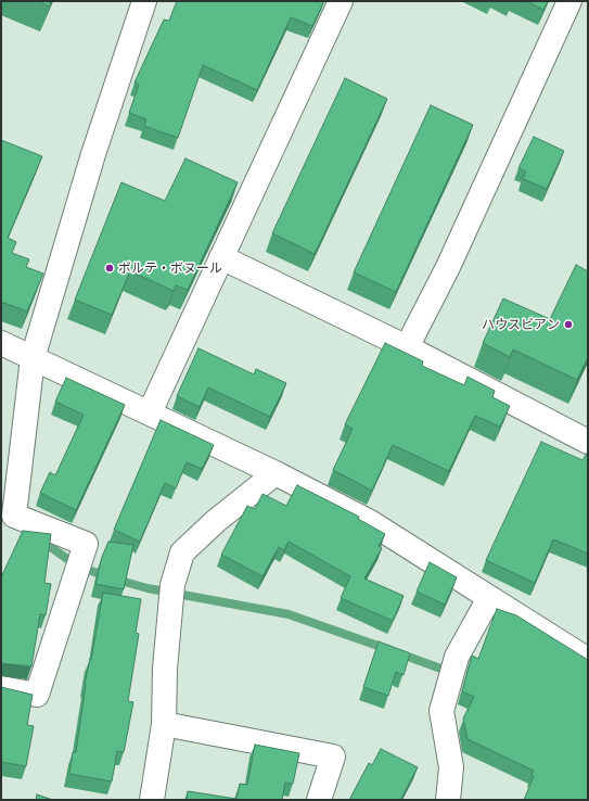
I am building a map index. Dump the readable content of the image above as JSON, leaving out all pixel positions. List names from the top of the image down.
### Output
{
  "places": ["ポルテ・ボヌール", "ハウスビアン"]
}
